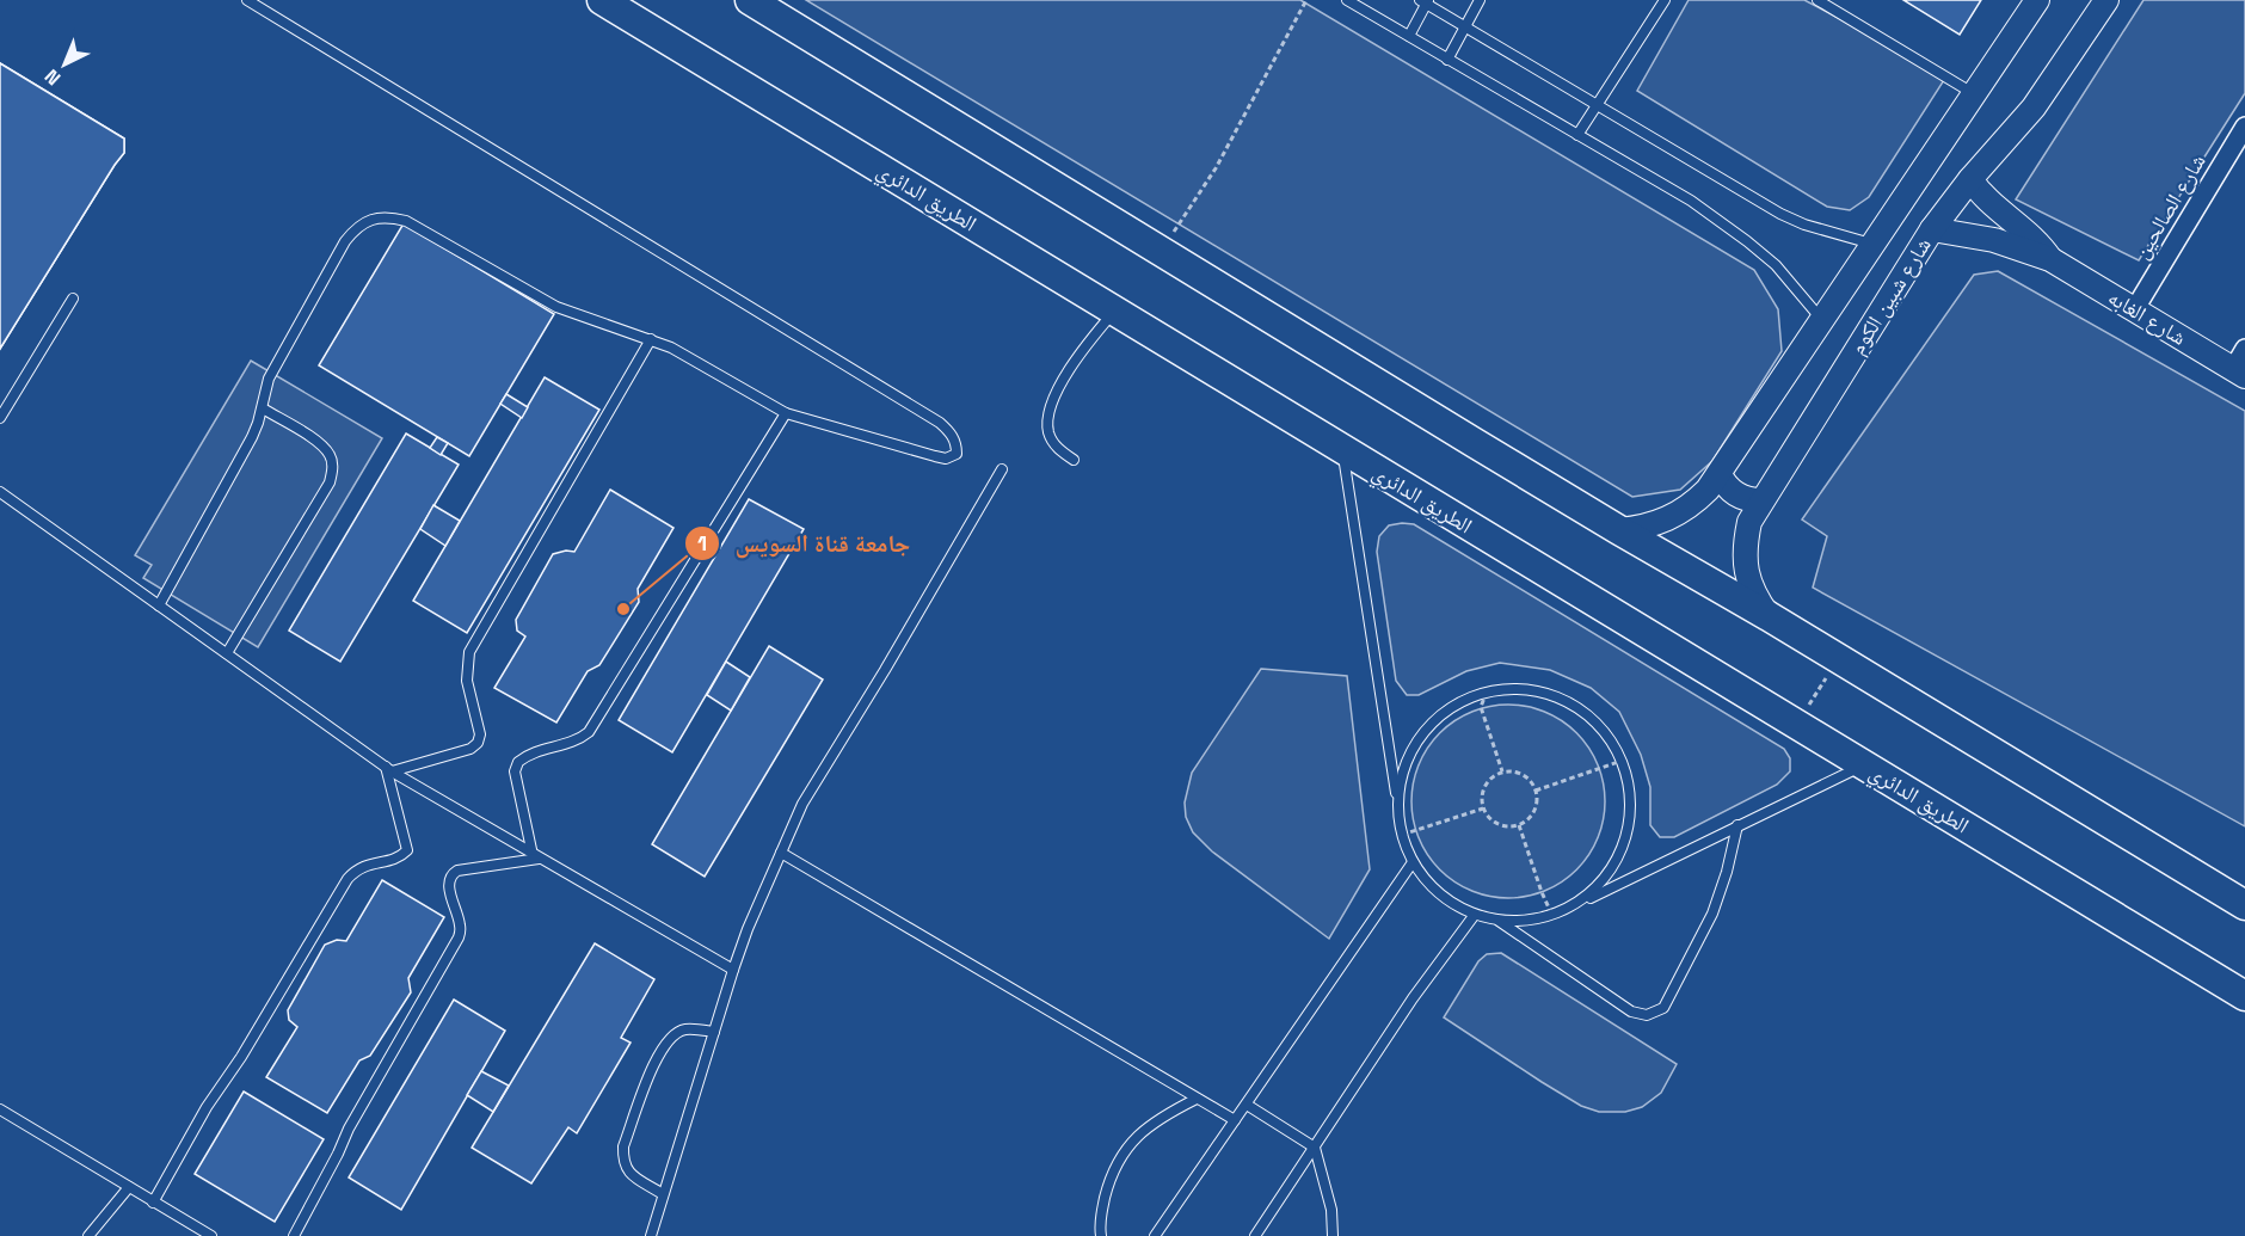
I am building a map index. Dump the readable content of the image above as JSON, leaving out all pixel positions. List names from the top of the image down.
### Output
{
  "streets": {
    "main road": ["الطريق الدائري"],
    "street": ["شارع الصالحين", "شارع شبين الكوم", "شارع الغابه"]
  },
  "crossings": [
    ["شارع الصالحين", "شارع الغابه"],
    ["شارع شبين الكوم", "شارع الغابه"]
  ],
  "places": ["جامعة قناة السويس"],
  "north": "bottom left"
}
